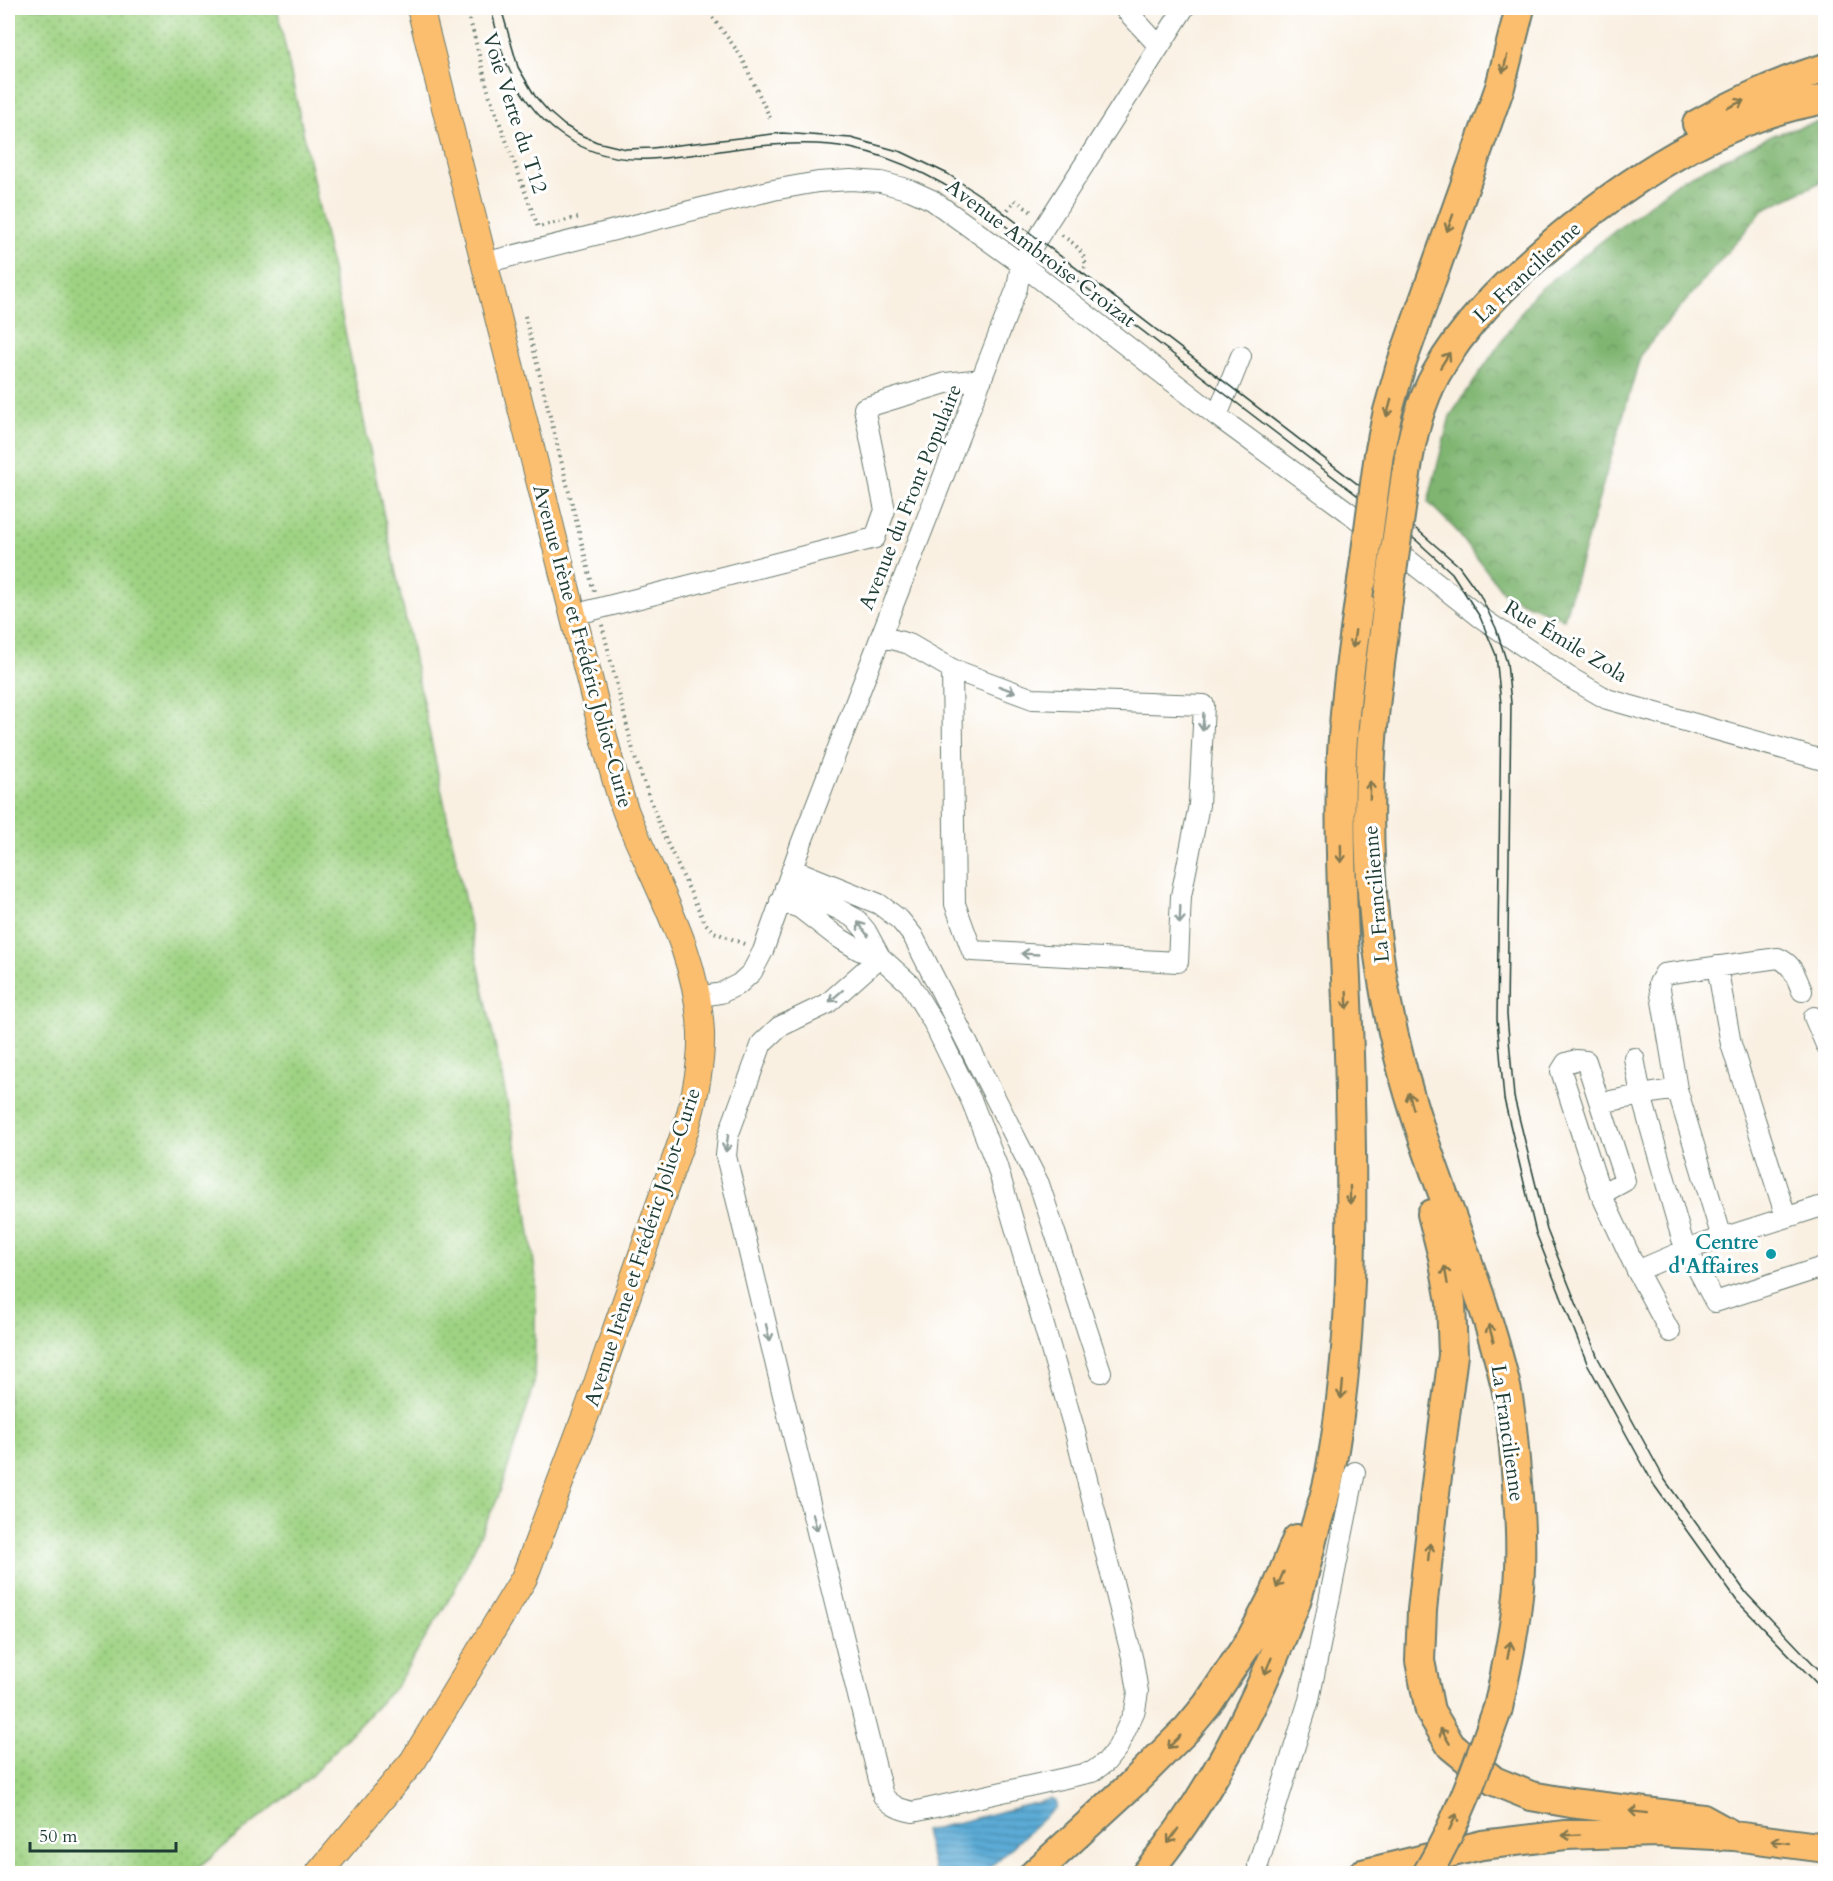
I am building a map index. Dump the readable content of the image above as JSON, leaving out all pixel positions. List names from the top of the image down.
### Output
{
  "streets": {
    "highway": ["La Francilienne"],
    "main road": ["Avenue Irène et Frédéric Joliot-Curie"],
    "street": ["Avenue Ambroise Croizat", "Avenue du Front Populaire", "Rue Émile Zola"],
    "path": ["Voie Verte du T12"]
  },
  "crossings": [
    ["Avenue Ambroise Croizat", "Avenue du Front Populaire"],
    ["Avenue Ambroise Croizat", "Rue Émile Zola"],
    ["Avenue Ambroise Croizat", "Avenue Irène et Frédéric Joliot-Curie"],
    ["Avenue du Front Populaire", "Avenue Irène et Frédéric Joliot-Curie"]
  ],
  "places": ["Centre d'Affaires"],
  "scale_bar": "50 m"
}
